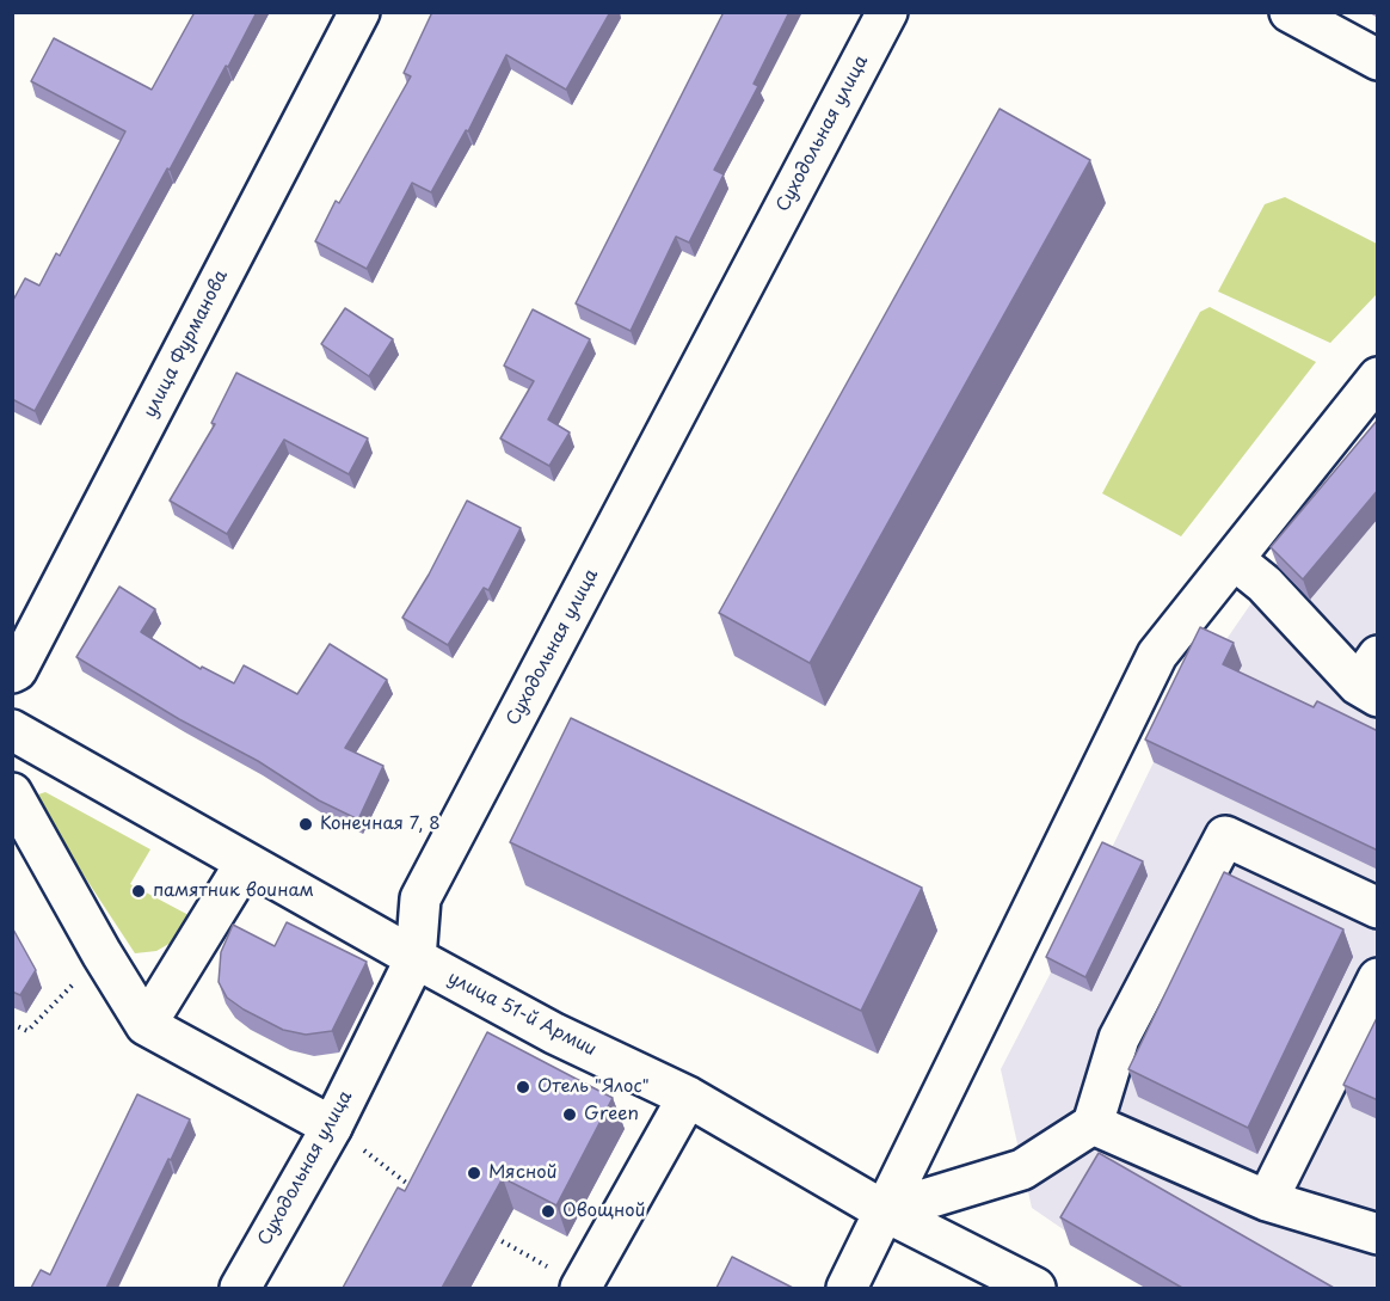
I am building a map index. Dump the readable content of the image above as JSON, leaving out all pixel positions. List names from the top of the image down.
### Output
{
  "streets": {
    "street": ["Суходольная улица", "улица Фурманова", "улица 51-й Армии"]
  },
  "crossings": [
    ["Суходольная улица", "улица 51-й Армии"]
  ],
  "places": [
    "Конечная 7, 8",
    "памятник воинам",
    "Отель \"Ялос\"",
    "Green",
    "Мясной",
    "Овощной"
  ]
}
